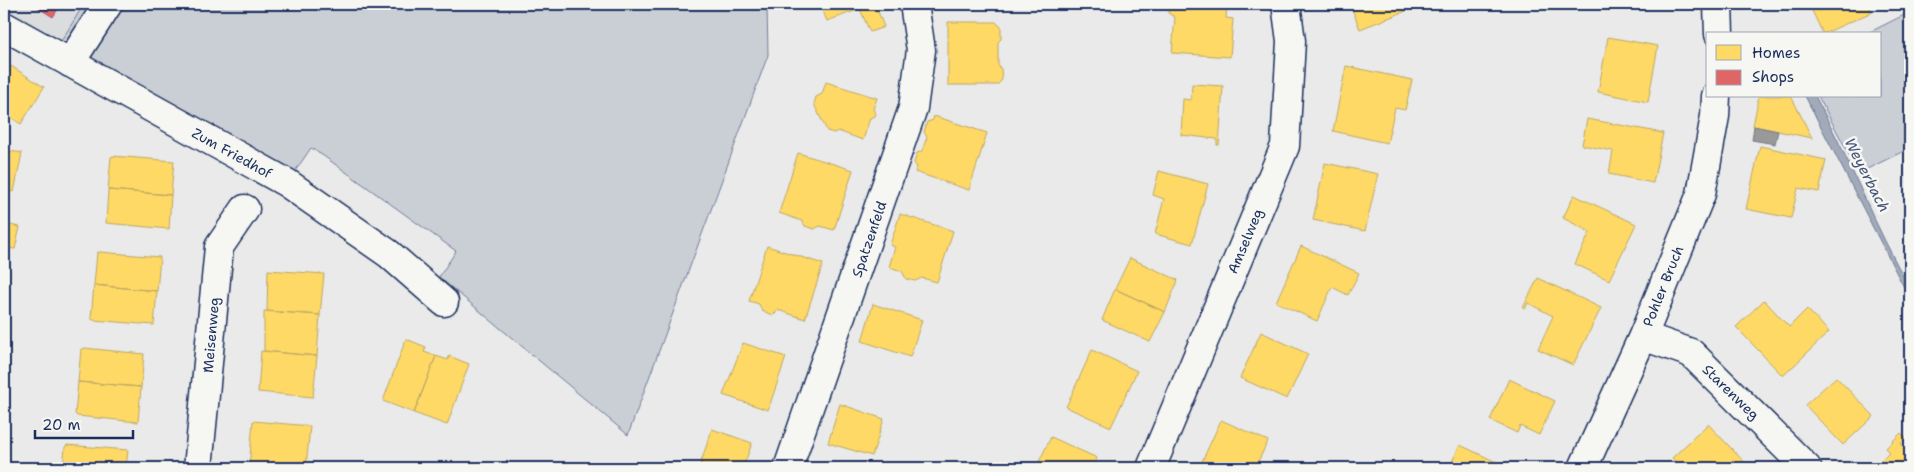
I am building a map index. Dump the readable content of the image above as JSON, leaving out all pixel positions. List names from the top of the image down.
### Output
{
  "streets": {
    "street": [
      "Zum Friedhof",
      "Spatzenfeld",
      "Amselweg",
      "Pohler Bruch",
      "Meisenweg",
      "Starenweg"
    ]
  },
  "crossings": [
    ["Pohler Bruch", "Starenweg"]
  ],
  "water": ["Weyerbach"],
  "legend": ["Homes", "Shops"],
  "scale_bar": "20 m"
}
